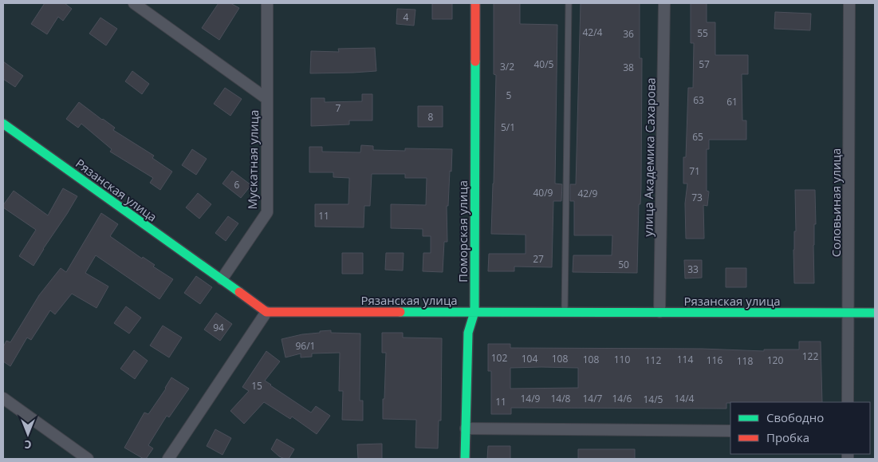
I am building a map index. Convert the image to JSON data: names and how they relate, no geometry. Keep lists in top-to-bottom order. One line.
{"streets":{"street":["улица Академика Сахарова","Мускатная улица","Рязанская улица","Соловьиная улица","Поморская улица"]},"crossings":[["улица Академика Сахарова","Рязанская улица"],["Мускатная улица","Рязанская улица"],["Рязанская улица","Соловьиная улица"],["Рязанская улица","Поморская улица"]],"house_numbers":["4","42/4","55","36","40/5","57","3/2","38","5","63","61","7","8","5/1","65","71","6","40/9","42/9","73","11","27","50","33","94","96/1","122","102","104","108","108","110","114","112","116","120","118","15","14/9","14/8","14/7","14/6","14/4","14/5","11"],"legend":["Свободно","Пробка"],"north":"bottom"}
